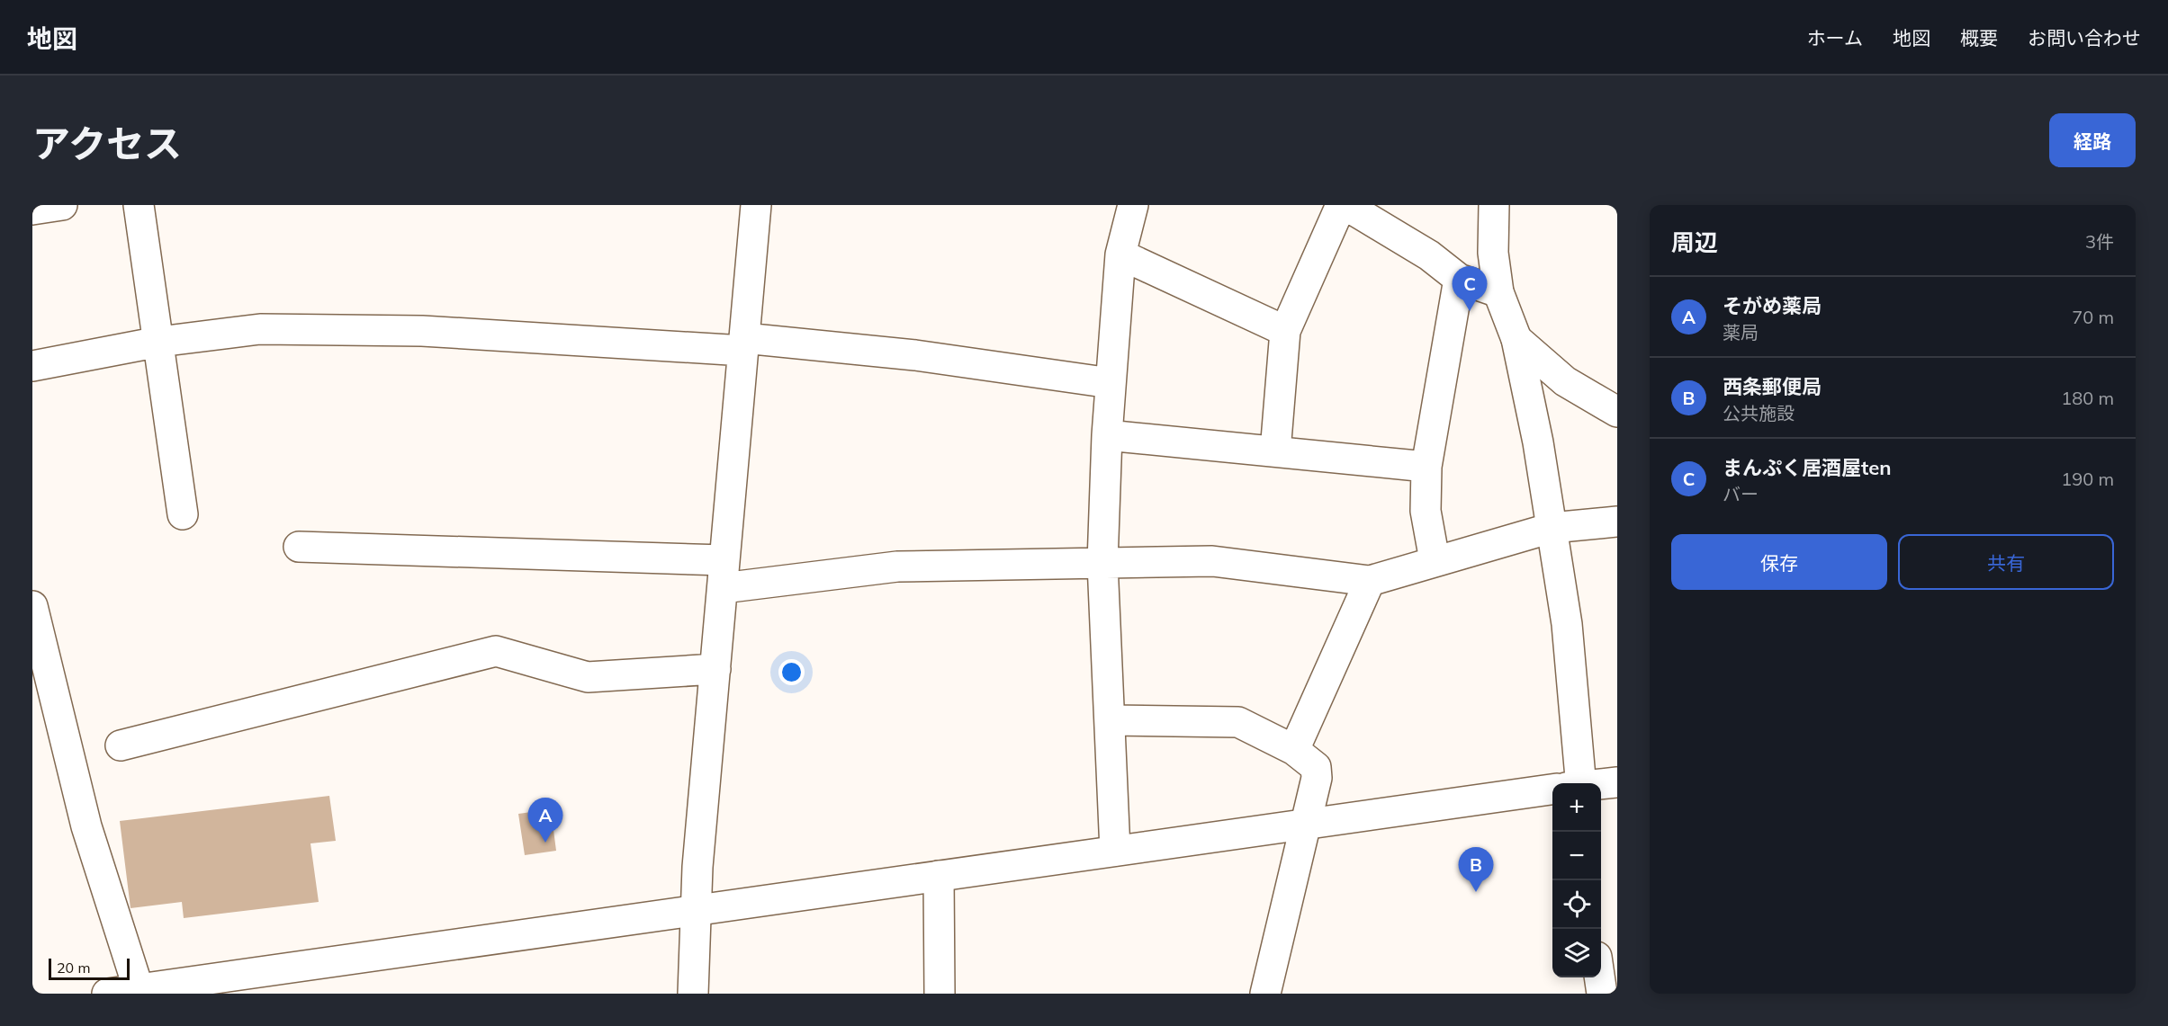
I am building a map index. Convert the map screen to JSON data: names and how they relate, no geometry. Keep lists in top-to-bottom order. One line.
{"scale_bar":"20 m","page":{"header":"地図","nav":["ホーム","地図","概要","お問い合わせ"],"title":"アクセス","buttons":["経路",["保存","共有"]],"heading":["周辺","3件"],"pins":["C","A","B"],"list":[{"mark":"A","name":"そがめ薬局","note":"薬局","value":"70 m"},{"mark":"B","name":"西条郵便局","note":"公共施設","value":"180 m"},{"mark":"C","name":"まんぷく居酒屋ten","note":"バー","value":"190 m"}],"map_buttons":["+","−"],"scale":"20 m"}}
